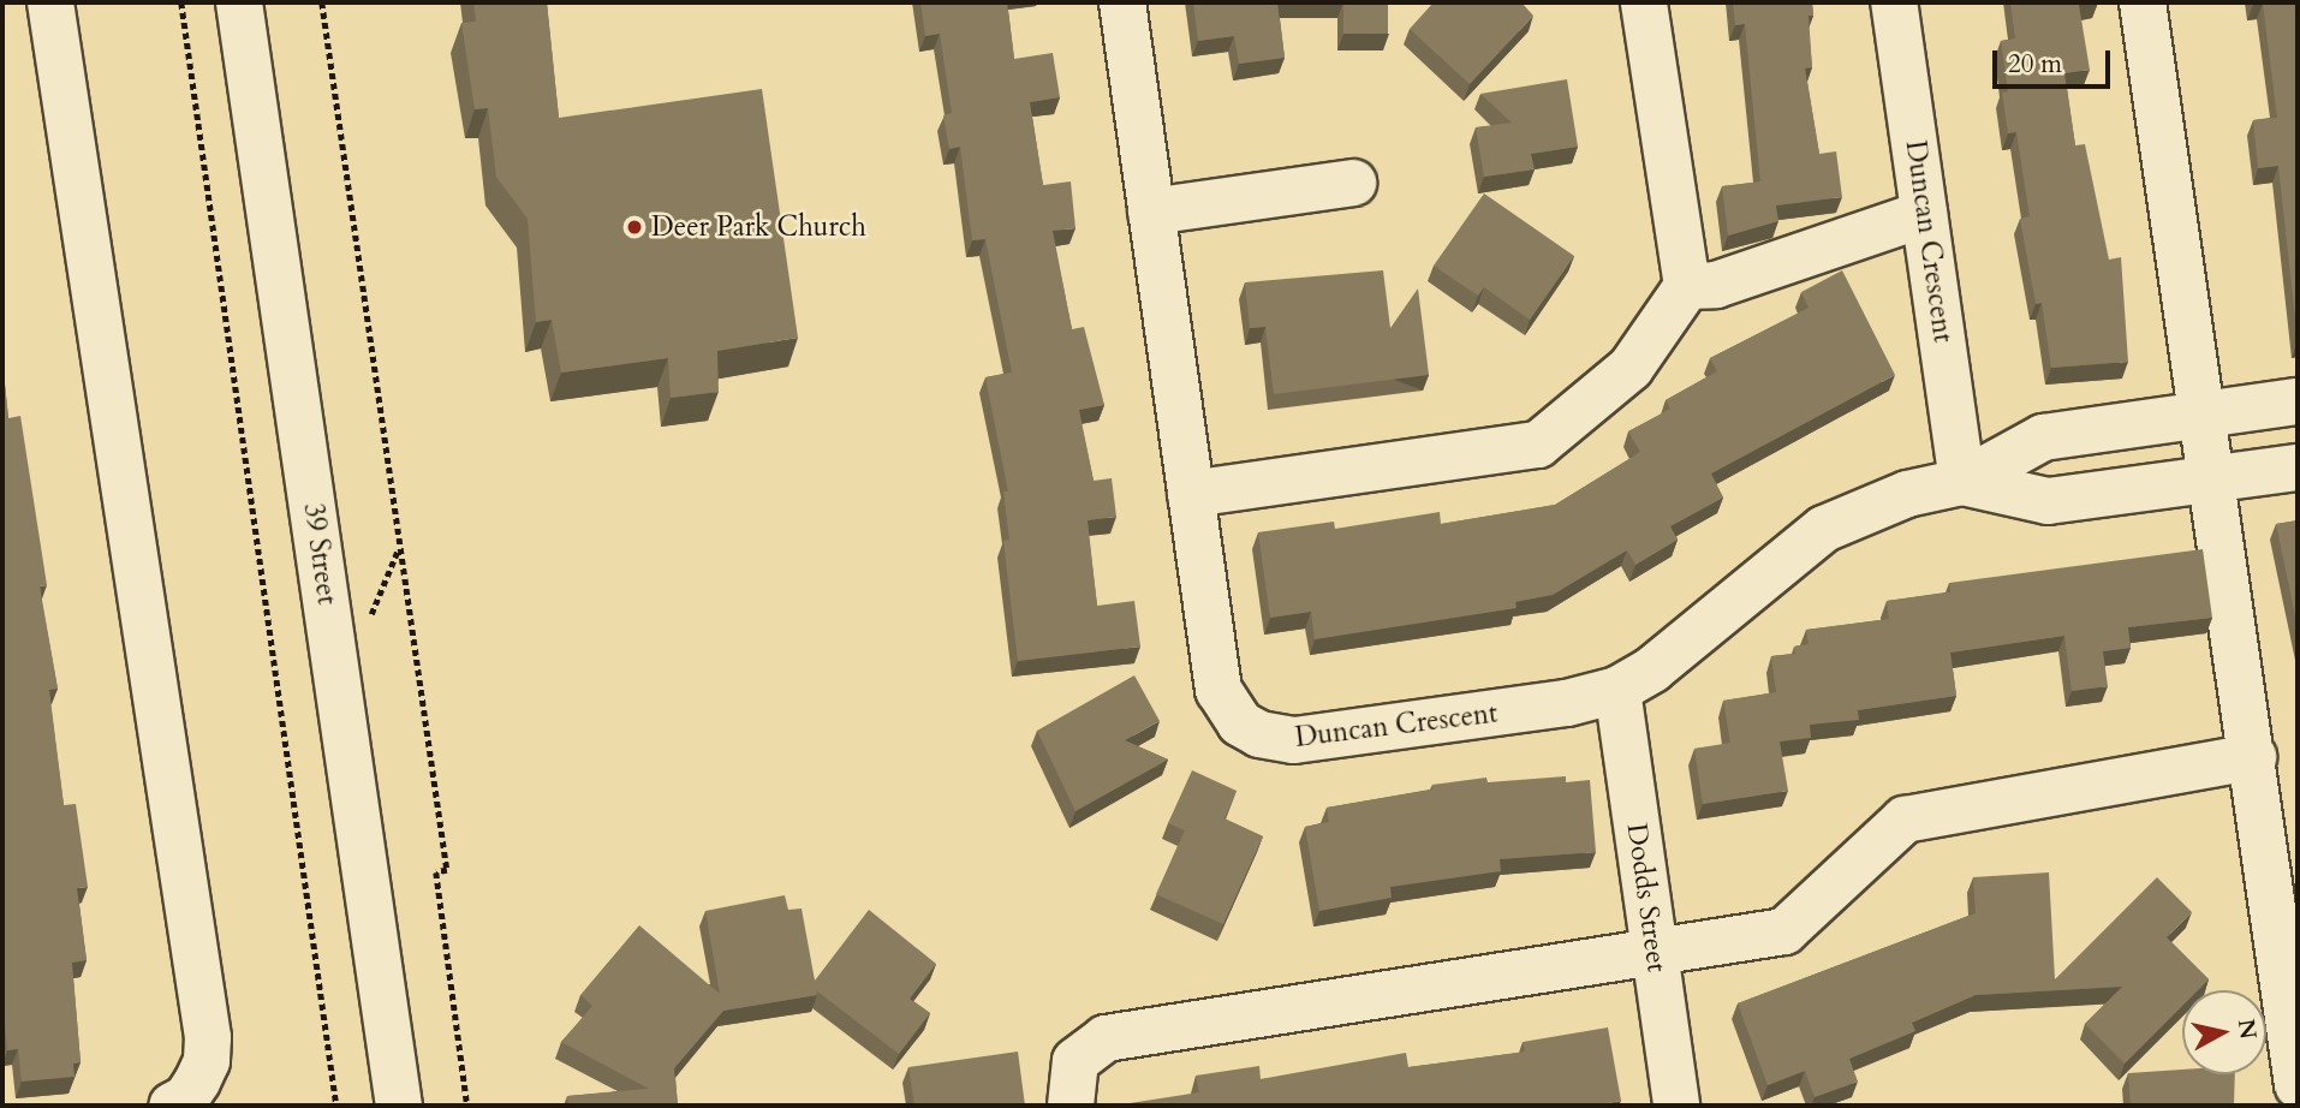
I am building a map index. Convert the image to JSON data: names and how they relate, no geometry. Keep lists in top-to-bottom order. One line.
{"streets":{"street":["Duncan Crescent","39 Street","Dodds Street"]},"crossings":[["Duncan Crescent","Dodds Street"]],"places":["Deer Park Church"],"scale_bar":"20 m","north":"right"}
